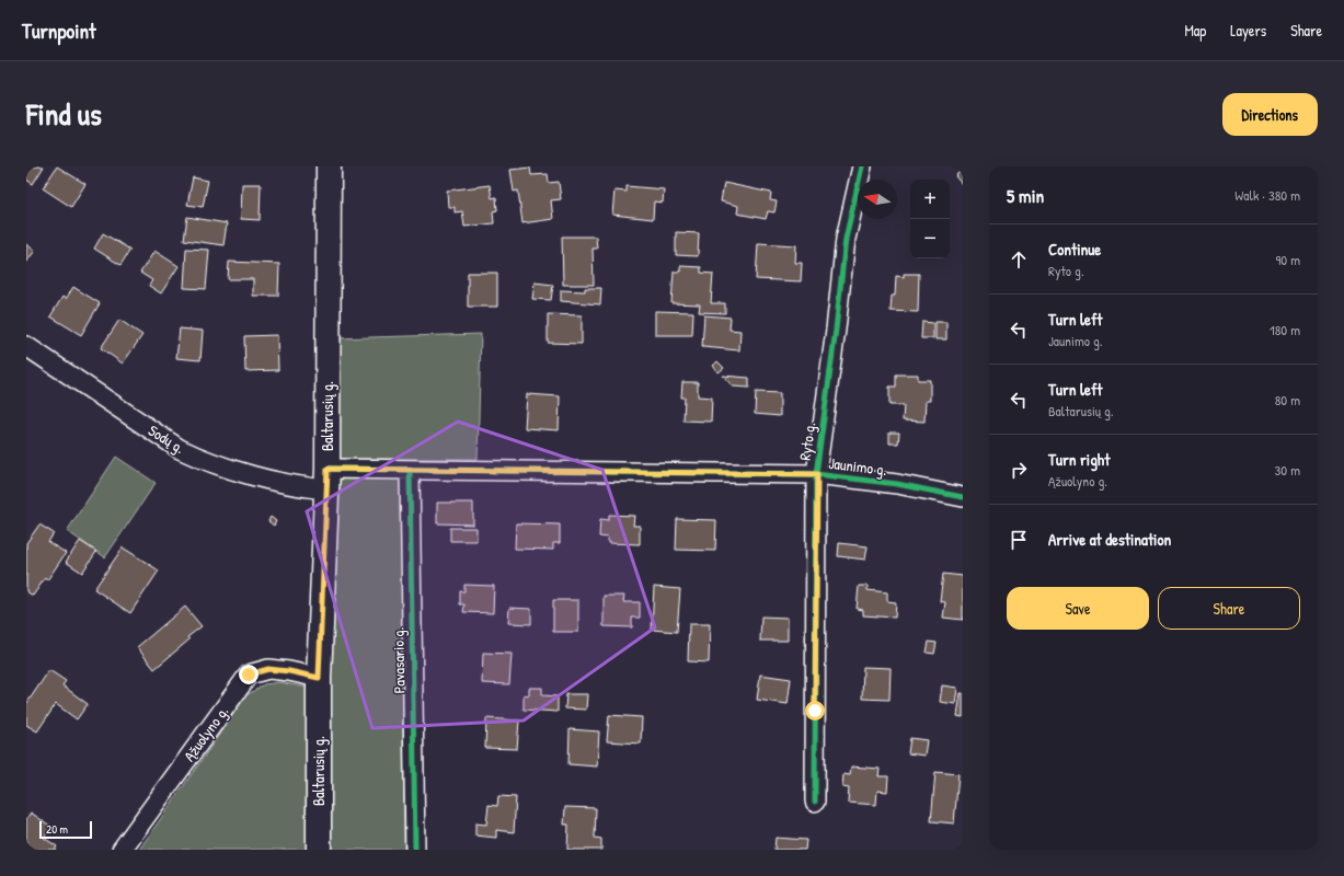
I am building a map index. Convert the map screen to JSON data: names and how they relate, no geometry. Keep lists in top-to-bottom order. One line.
{"streets":{"main road":["Baltarusių g."],"street":["Sodų g.","Ryto g.","Jaunimo g.","Pavasario g.","Ąžuolyno g."]},"crossings":[["Baltarusių g.","Sodų g."],["Baltarusių g.","Jaunimo g."],["Baltarusių g.","Ąžuolyno g."],["Sodų g.","Jaunimo g."],["Ryto g.","Jaunimo g."],["Jaunimo g.","Pavasario g."]],"scale_bar":"20 m","north":"left","page":{"header":"Turnpoint","nav":["Map","Layers","Share"],"title":"Find us","buttons":["Directions",["Save","Share"]],"heading":["5 min","Walk · 380 m"],"map_buttons":["+","−"],"list":[["Continue","Ryto g.","90 m"],["Turn left","Jaunimo g.","180 m"],["Turn left","Baltarusių g.","80 m"],["Turn right","Ąžuolyno g.","30 m"],"Arrive at destination"],"scale":"20 m"}}
